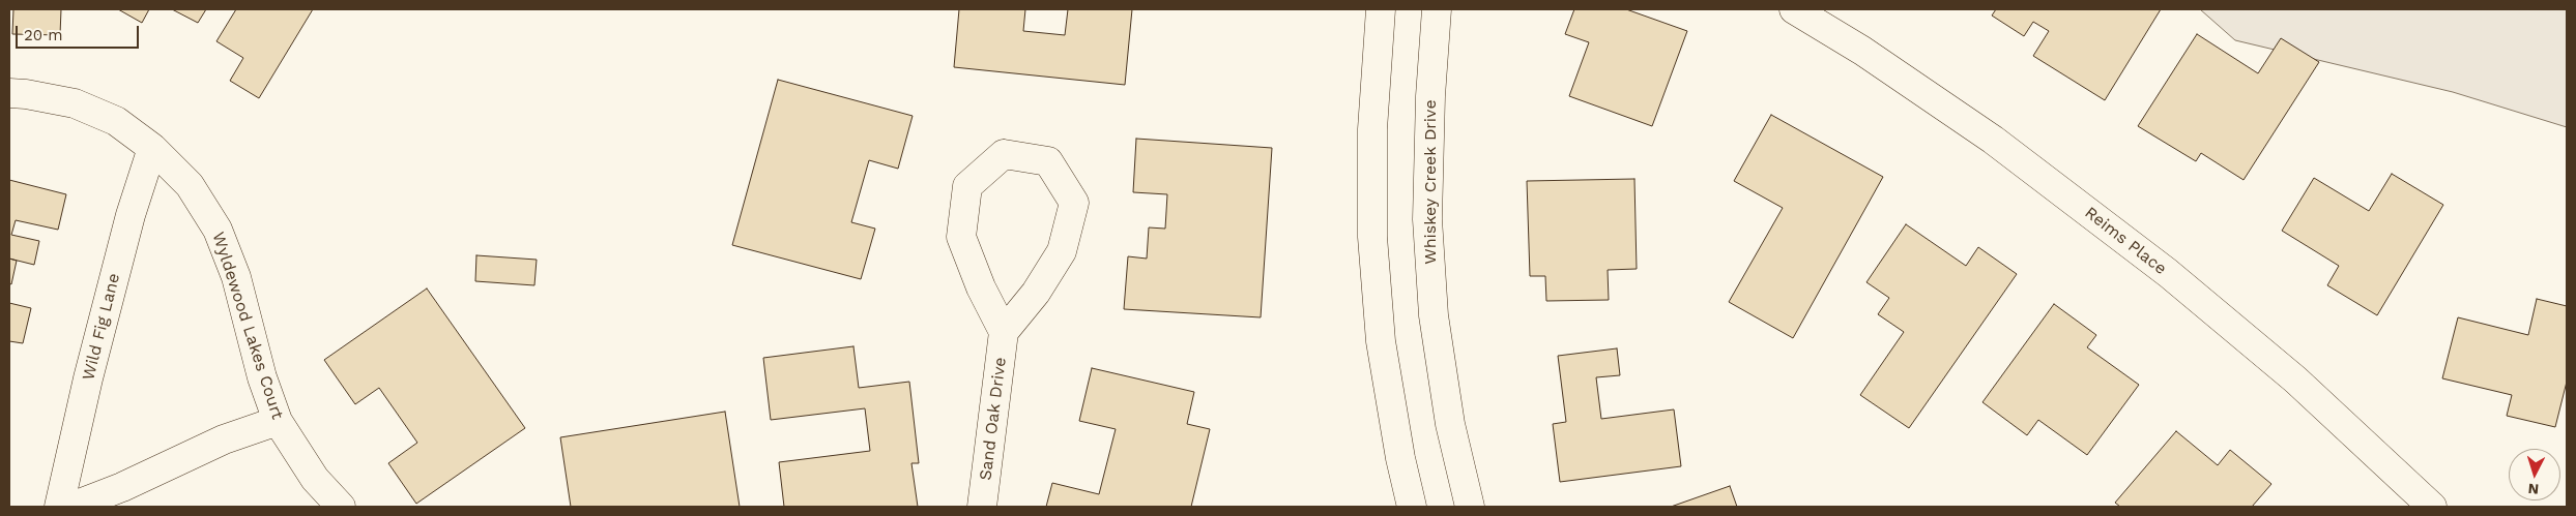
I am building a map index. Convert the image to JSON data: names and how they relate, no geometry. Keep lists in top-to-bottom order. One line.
{"streets":{"street":["Whiskey Creek Drive","Reims Place","Wyldewood Lakes Court","Wild Fig Lane","Sand Oak Drive"]},"crossings":[["Wyldewood Lakes Court","Wild Fig Lane"]],"scale_bar":"20 m","north":"bottom"}
